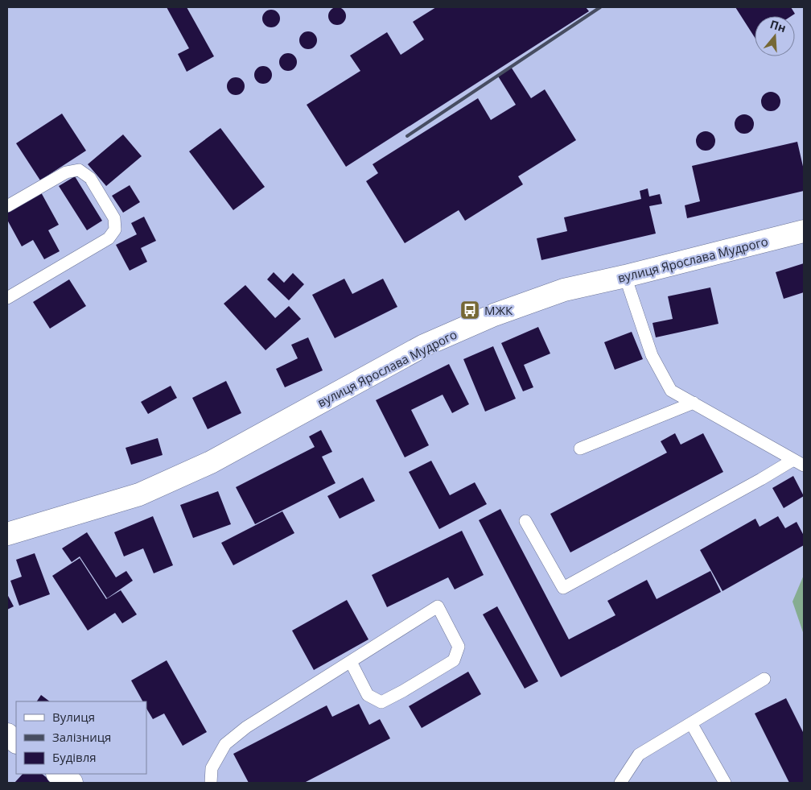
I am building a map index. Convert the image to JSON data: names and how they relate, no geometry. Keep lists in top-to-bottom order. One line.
{"streets":{"main road":["вулиця Ярослава Мудрого"]},"places":{"bus stop":["МЖК"]},"legend":["Вулиця","Залізниця","Будівля"],"north":"top"}
